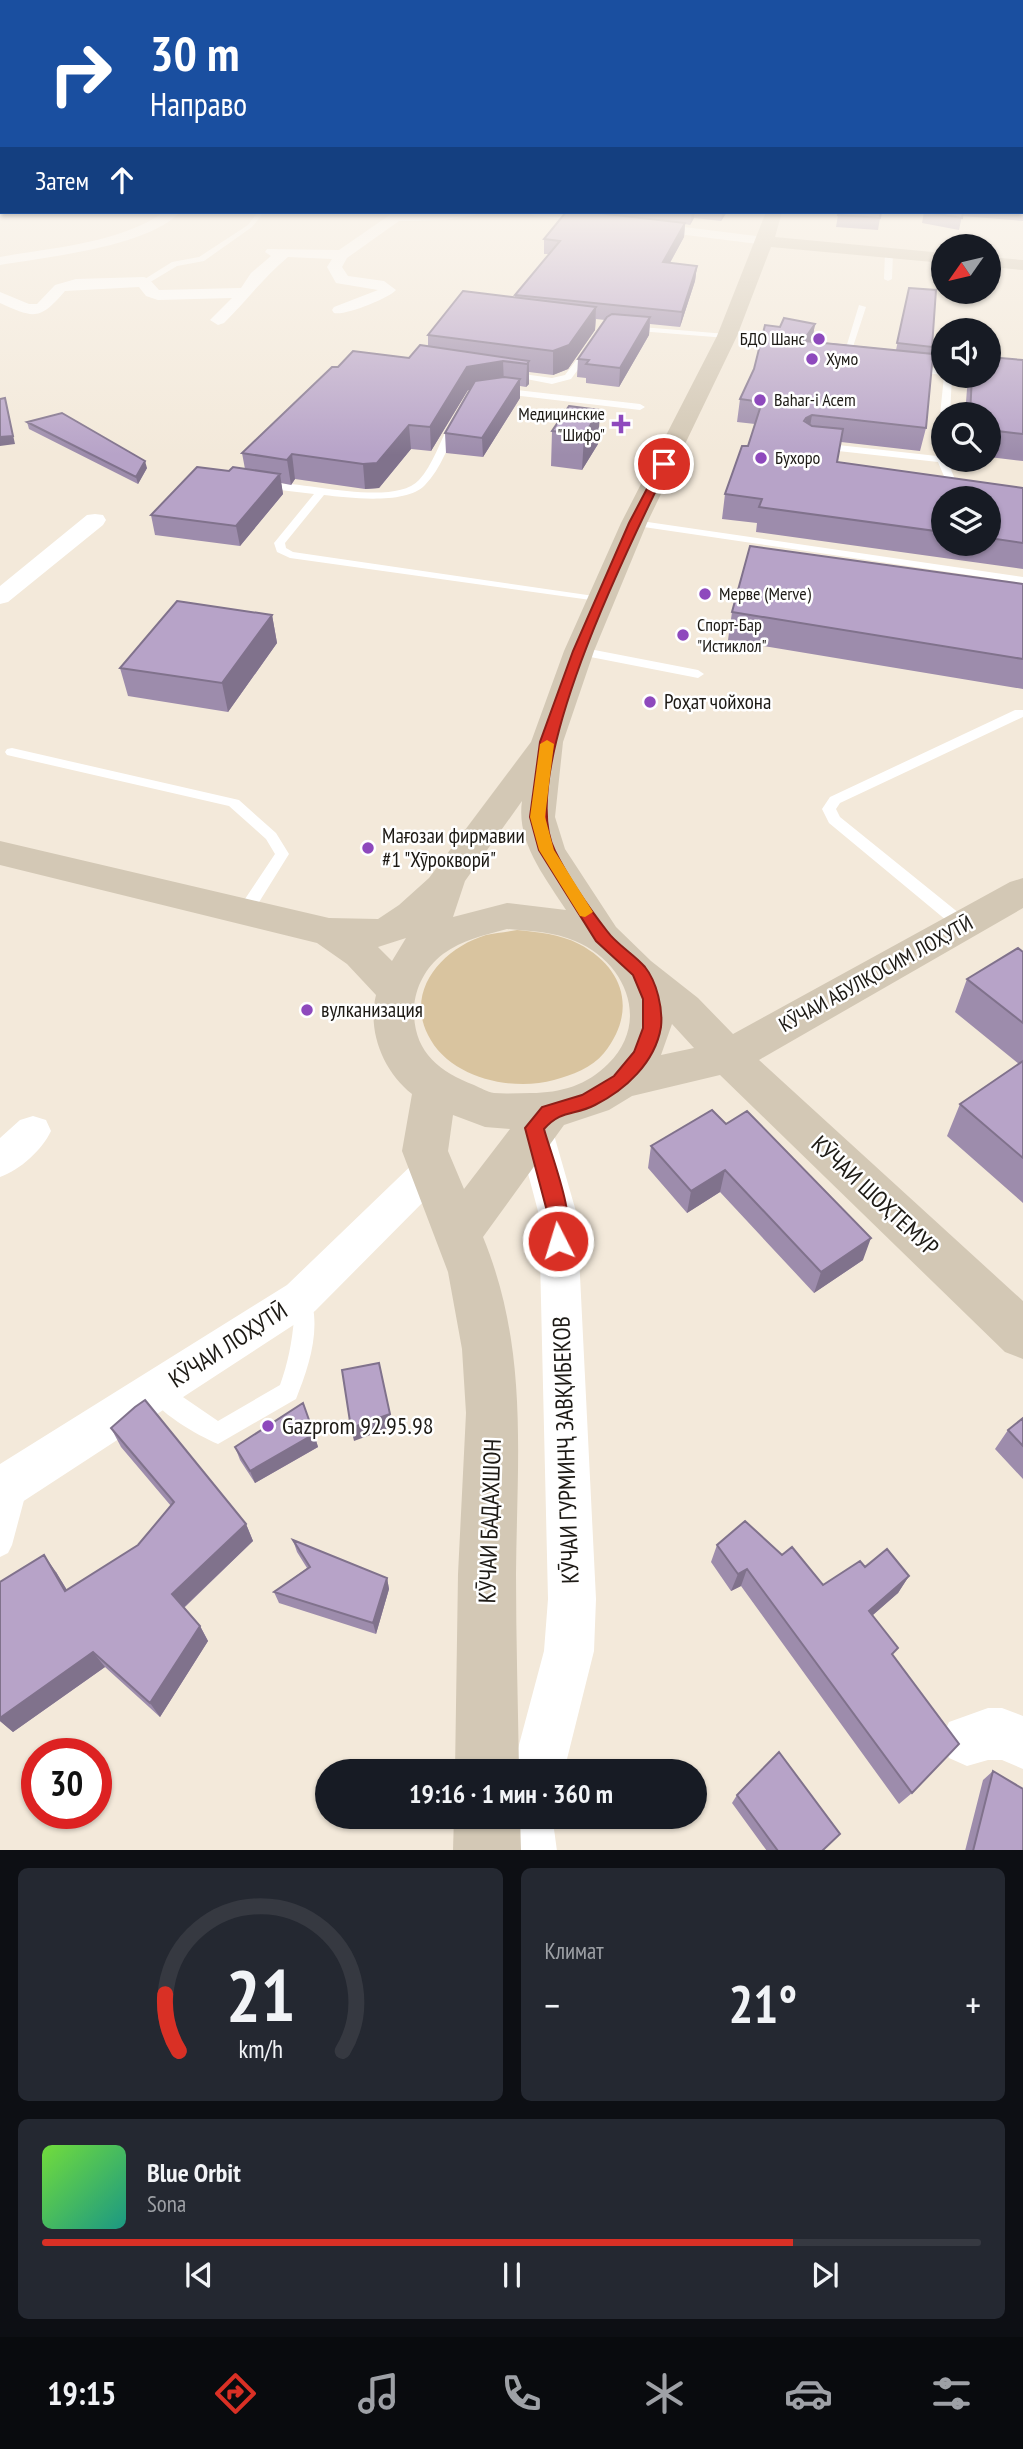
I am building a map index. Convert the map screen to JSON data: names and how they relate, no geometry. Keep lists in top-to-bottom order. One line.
{"streets":{"main road":["КӮЧАИ АБУЛҚОСИМ ЛОҲУТӢ","КӮЧАИ ШОҲТЕМУР","КӮЧАИ БАДАХШОН"],"street":["КӮЧАИ ЛОҲУТӢ","КӮЧАИ ГУРМИНҶ ЗАВҚИБЕКОВ"]},"crossings":[["КӮЧАИ АБУЛҚОСИМ ЛОҲУТӢ","КӮЧАИ ШОҲТЕМУР"],["КӮЧАИ АБУЛҚОСИМ ЛОҲУТӢ","КӮЧАИ ГУРМИНҶ ЗАВҚИБЕКОВ"],["КӮЧАИ АБУЛҚОСИМ ЛОҲУТӢ","КӮЧАИ БАДАХШОН"],["КӮЧАИ ШОҲТЕМУР","КӮЧАИ ГУРМИНҶ ЗАВҚИБЕКОВ"],["КӮЧАИ ШОҲТЕМУР","КӮЧАИ БАДАХШОН"],["КӮЧАИ ЛОҲУТӢ","КӮЧАИ БАДАХШОН"],["КӮЧАИ ГУРМИНҶ ЗАВҚИБЕКОВ","КӮЧАИ БАДАХШОН"]],"places":{"other":["БДО Шанс","Хумо","Bahar-i Acem","Бухоро","Мерве (Merve)","Спорт-Бар \"Истиклол\"","Роҳат чойхона","Мағозаи фирмавии #1 \"Хӯрокворӣ\"","вулканизация","Gazprom 92.95.98"],"health":["Медицинские \"Шифо\""]},"north":"bottom left","page":{"turn":["30 m","Направо"],"then":"Затем","limit":"30","trip":"19:16 · 1 мин · 360 m","tile":"Климат","heat":["−","21°","+"],"song":["Blue Orbit","Sona"],"tabs":"19:15","gauge":["21","km/h"]}}
